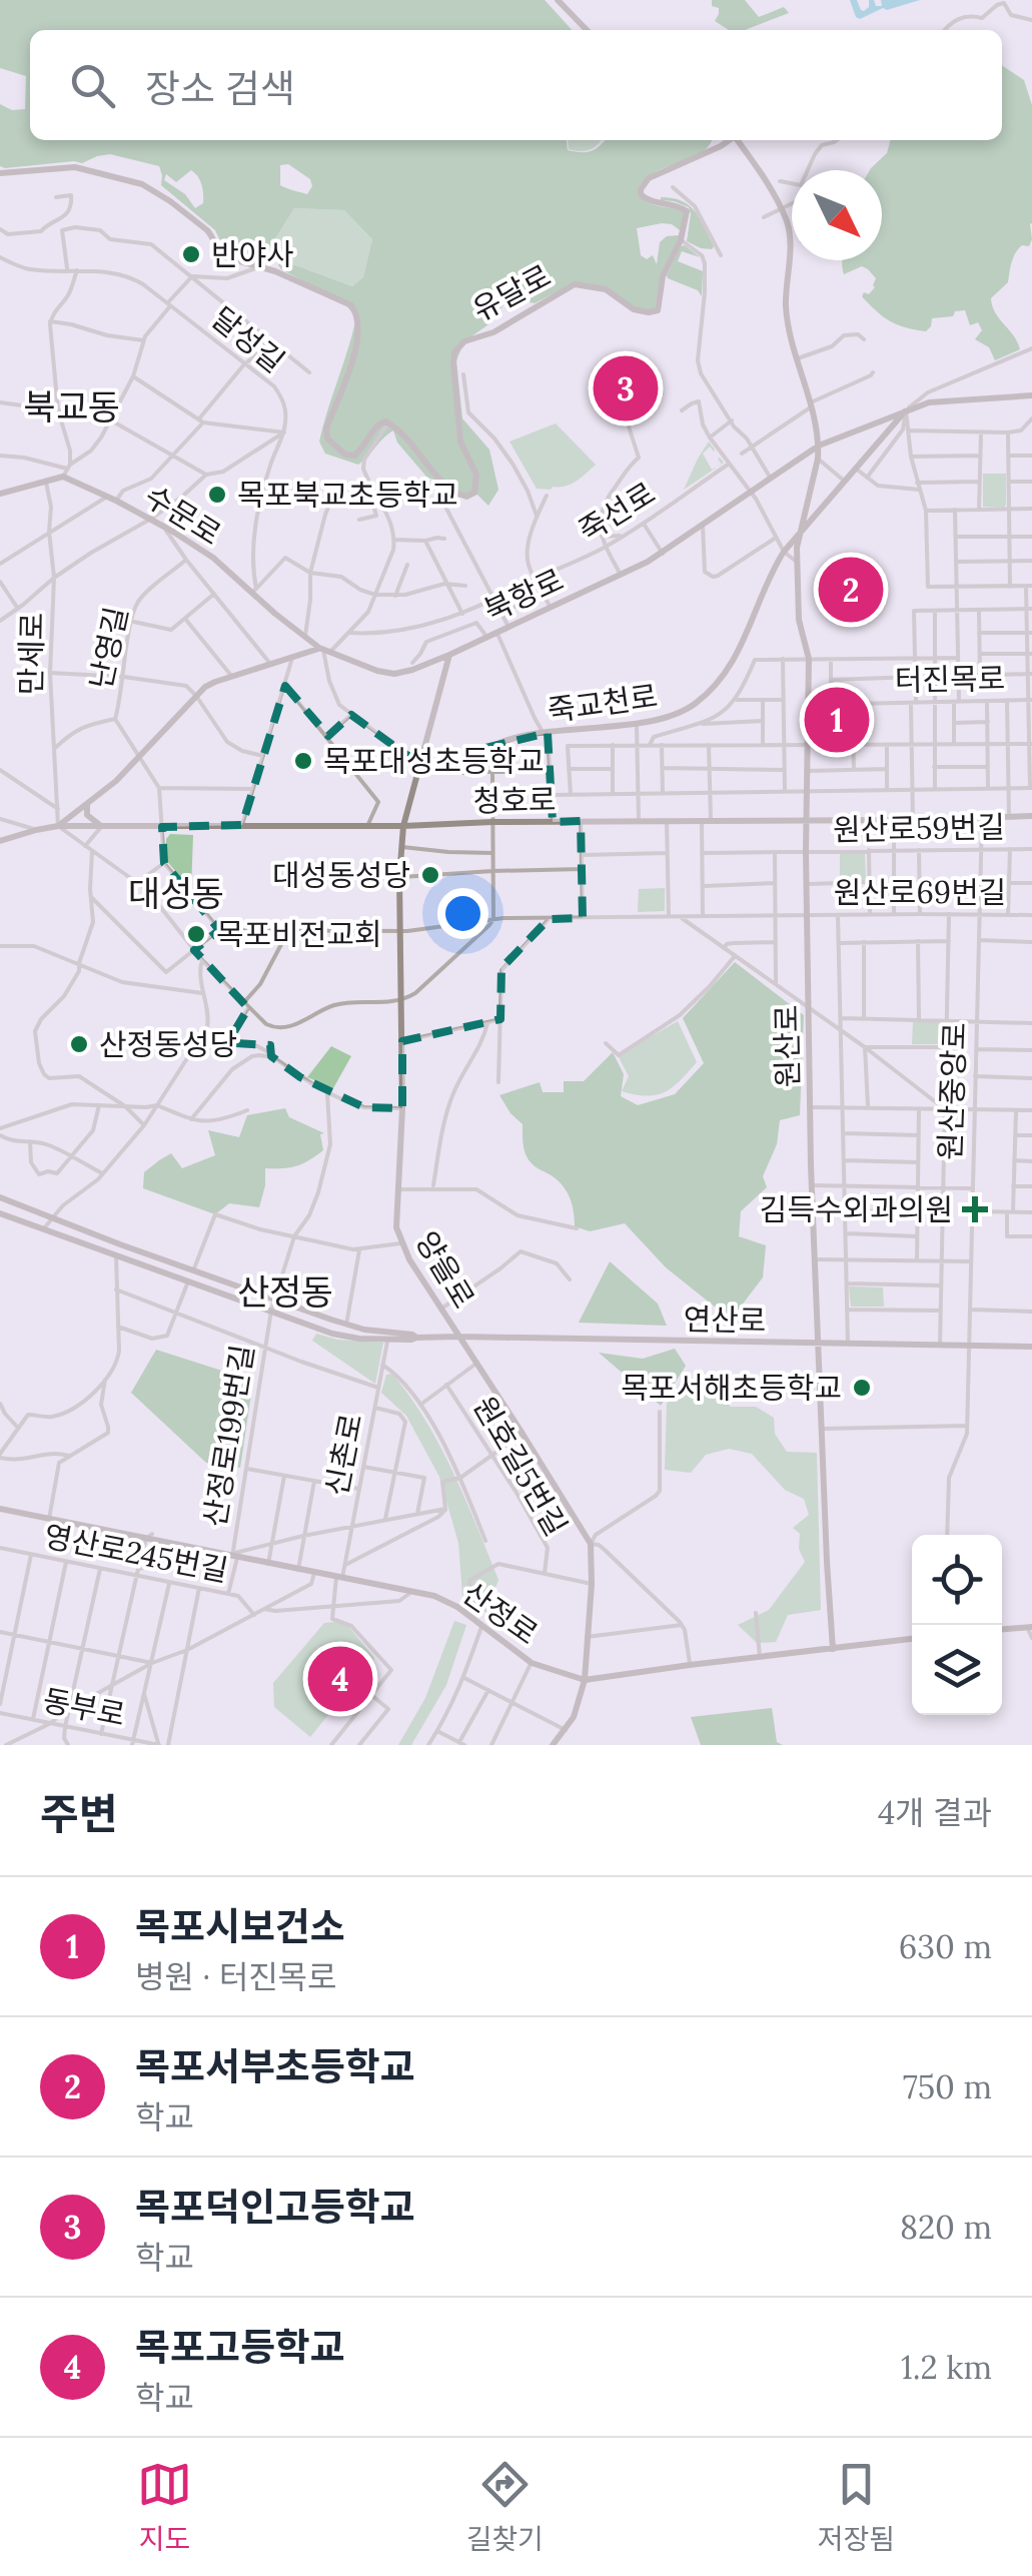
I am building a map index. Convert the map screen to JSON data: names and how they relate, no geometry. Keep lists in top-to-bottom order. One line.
{"streets":{"street":["유달로","달성길","죽선로","수문로","북항로","난영길","만세로","터진목로","죽교천로","청호로","원산로59번길","원산로69번길","원산로","원산중앙로","양을로","연산로","산정로199번길","신촌로","원호길5번길","영산로245번길","산정로","동부로"]},"crossings":[["수문로","북항로"],["북항로","죽교천로"],["북항로","원산로"],["북항로","양을로"],["만세로","청호로"],["터진목로","원산로"],["죽교천로","원산로"],["청호로","원산로"],["청호로","원산중앙로"],["청호로","양을로"],["원산로59번길","원산로"],["원산로59번길","원산중앙로"],["원산로69번길","원산로"],["원산로69번길","원산중앙로"],["원산로69번길","양을로"],["원산로","연산로"],["원산로","산정로"],["원산중앙로","연산로"],["양을로","연산로"],["연산로","산정로199번길"],["연산로","신촌로"],["산정로199번길","영산로245번길"],["산정로199번길","산정로"],["신촌로","산정로"]],"districts":["북교동","대성동","산정동"],"places":{"other":["반야사","목포북교초등학교","목포대성초등학교","대성동성당","목포비전교회","산정동성당","목포서해초등학교"],"health":["김득수외과의원"]},"north":"bottom right","page":{"search":"장소 검색","pins":["3","2","1","4"],"heading":["주변","4개 결과"],"list":[{"mark":"1","name":"목포시보건소","note":"병원 · 터진목로","value":"630 m"},{"mark":"2","name":"목포서부초등학교","note":"학교","value":"750 m"},{"mark":"3","name":"목포덕인고등학교","note":"학교","value":"820 m"},{"mark":"4","name":"목포고등학교","note":"학교","value":"1.2 km"}],"nav":["지도","길찾기","저장됨"]}}
